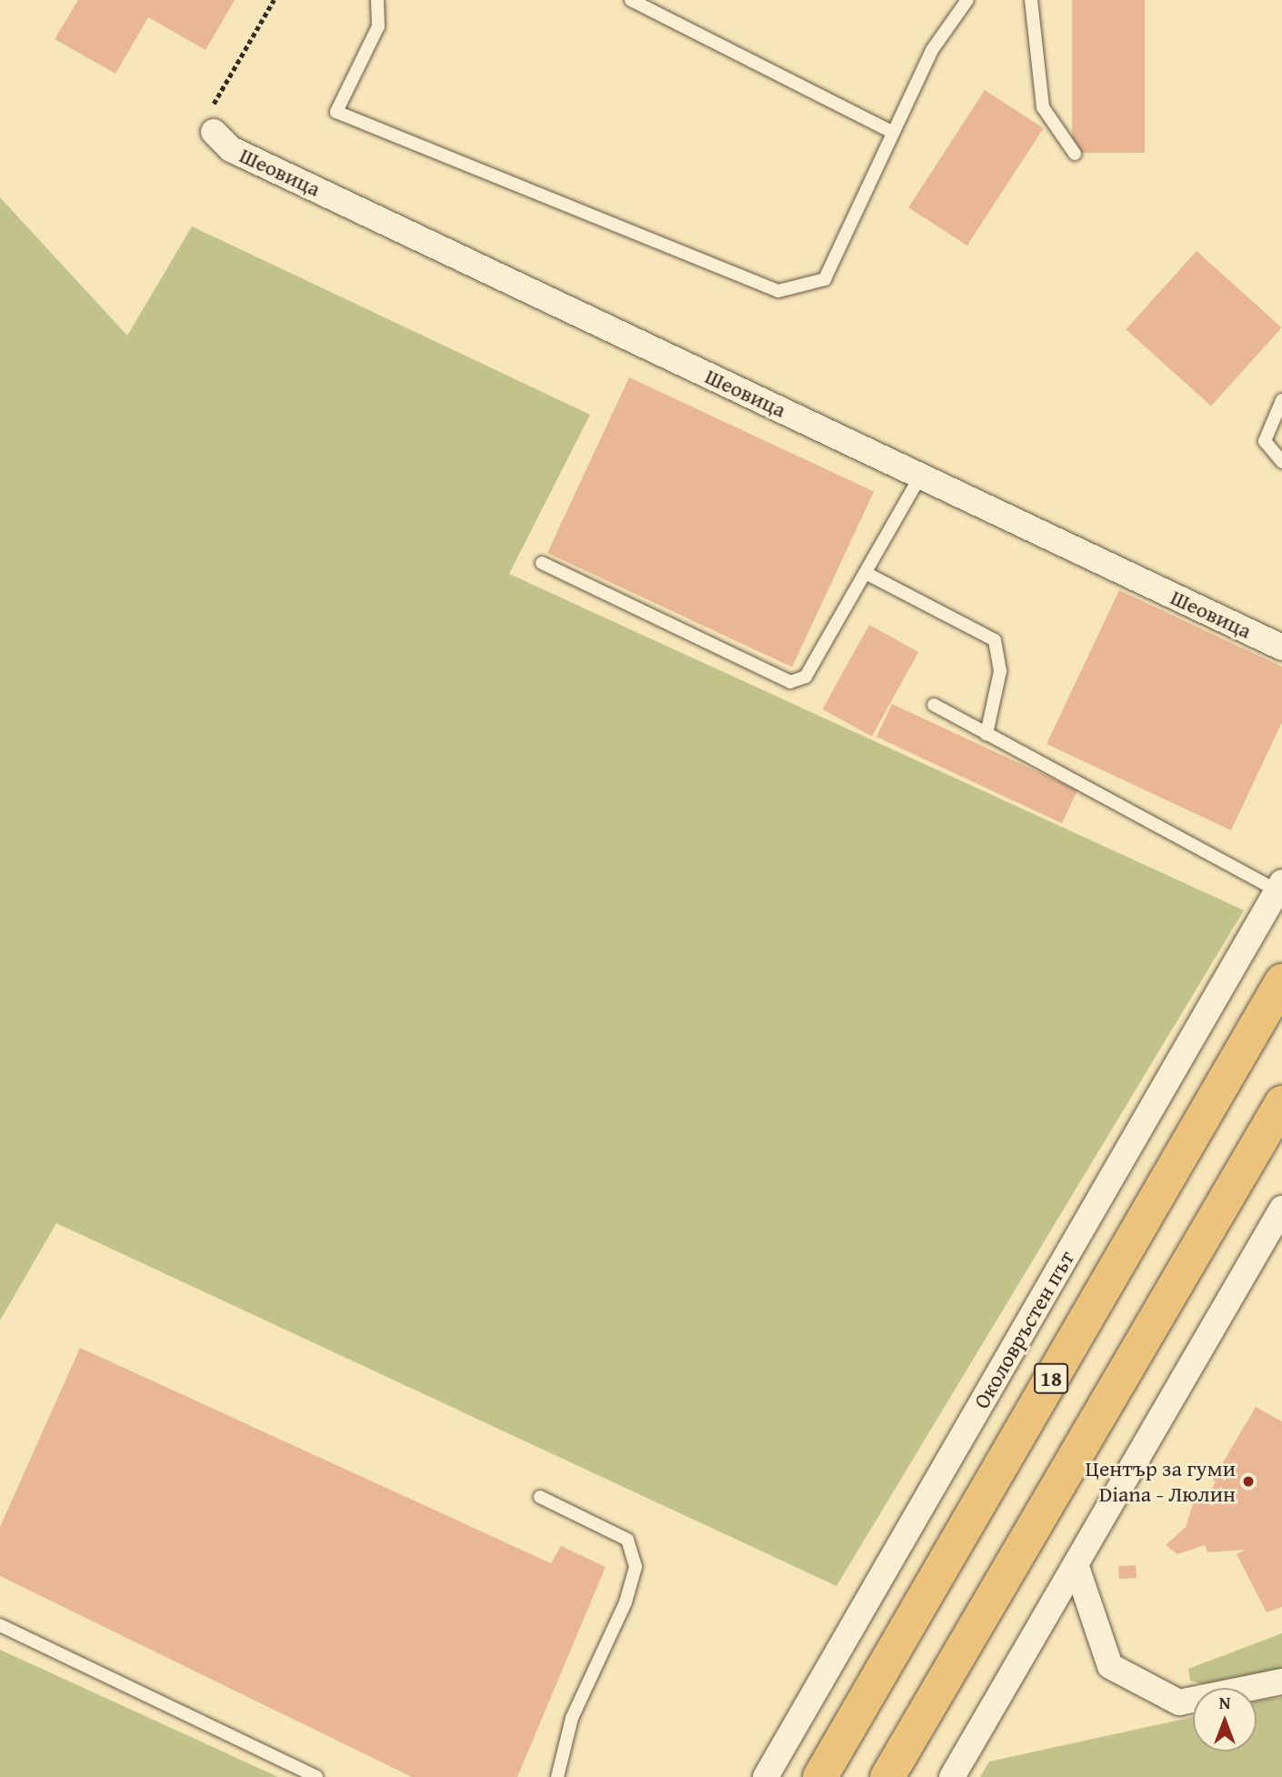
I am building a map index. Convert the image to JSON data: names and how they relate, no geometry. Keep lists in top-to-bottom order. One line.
{"streets":{"highway":["18"],"street":["Шеовица","Околовръстен път"]},"places":["Център за гуми Diana - Люлин"],"north":"top"}
